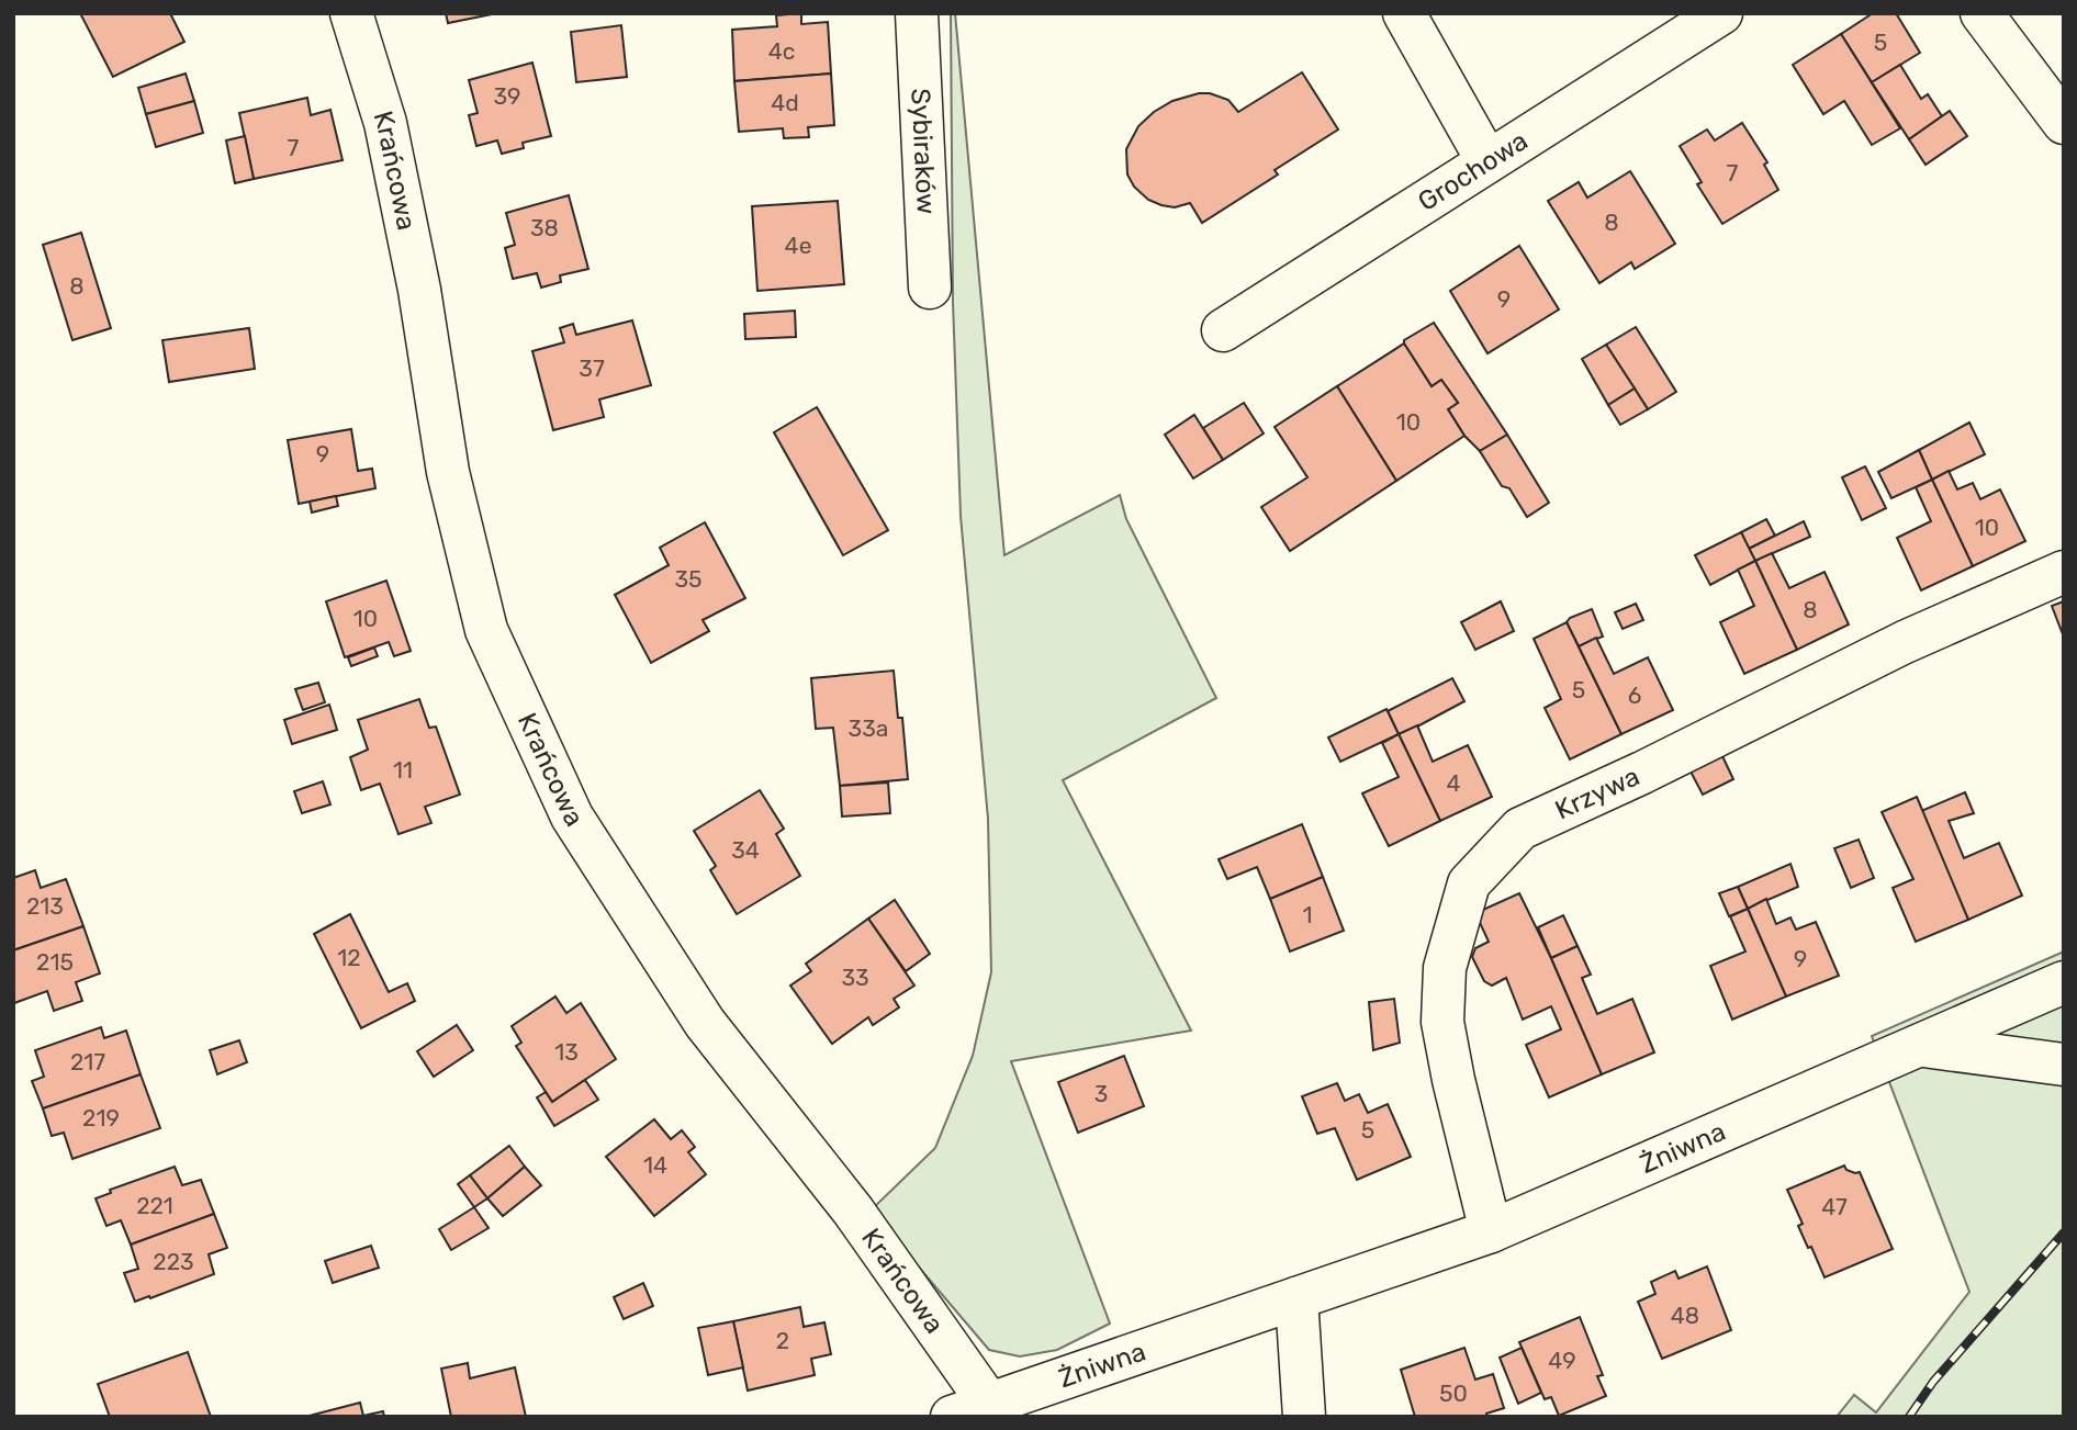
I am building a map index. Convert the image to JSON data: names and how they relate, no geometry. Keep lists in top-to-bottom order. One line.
{"streets":{"street":["Sybiraków","Krańcowa","Grochowa","Krzywa","Żniwna"]},"crossings":[["Krańcowa","Żniwna"],["Krzywa","Żniwna"]],"house_numbers":["5","4c","39","4d","7","7","8","38","4e","8","9","37","10","9","10","35","8","10","5","6","33a","11","4","34","213","1","12","9","215","33","13","217","3","219","5","14","221","47","223","48","2","49","50"]}
